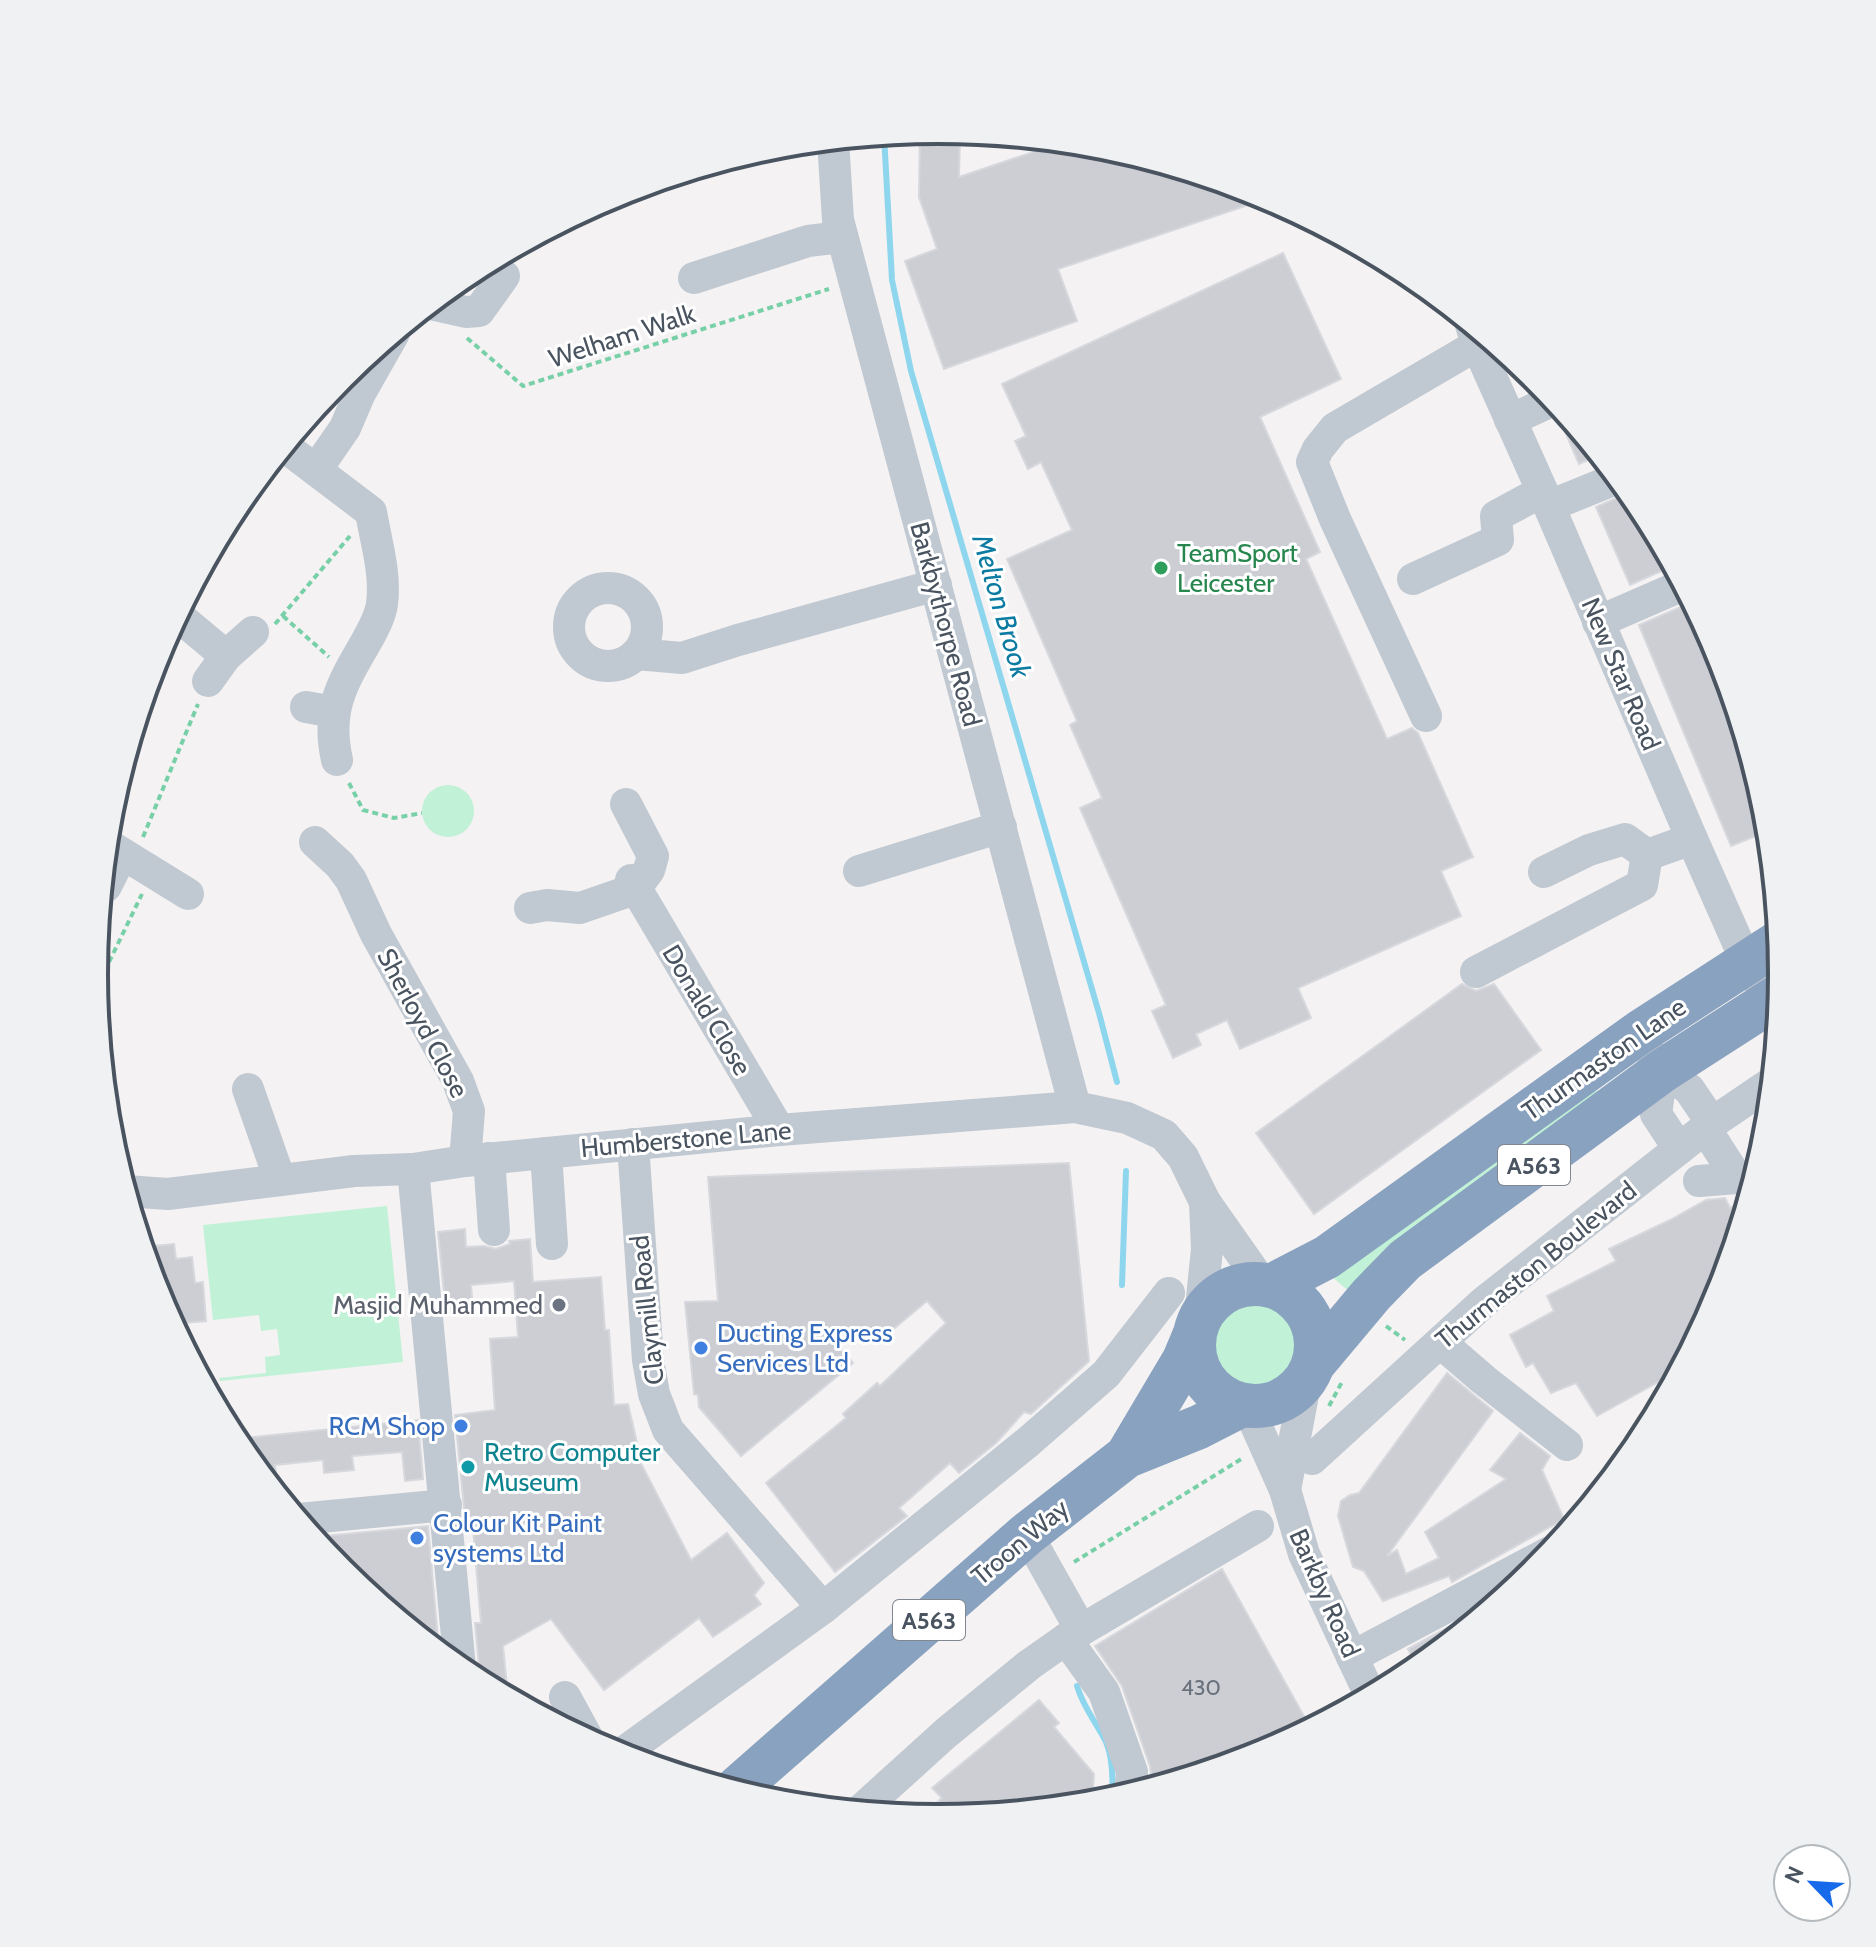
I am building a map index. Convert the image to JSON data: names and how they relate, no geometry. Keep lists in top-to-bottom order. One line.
{"streets":{"highway":["Thurmaston Lane","A563","Troon Way"],"street":["Barkbythorpe Road","New Star Road","Donald Close","Sherloyd Close","Humberstone Lane","Thurmaston Boulevard","Claymill Road","Barkby Road"],"path":["Welham Walk"]},"crossings":[["Welham Walk","Barkbythorpe Road"],["Barkbythorpe Road","Humberstone Lane"],["New Star Road","Thurmaston Lane"],["Donald Close","Humberstone Lane"],["Sherloyd Close","Humberstone Lane"],["Thurmaston Lane","Humberstone Lane"],["Thurmaston Lane","Troon Way"],["Thurmaston Lane","Barkby Road"],["Humberstone Lane","Claymill Road"],["Humberstone Lane","Troon Way"],["Humberstone Lane","Barkby Road"],["Troon Way","Barkby Road"]],"water":["Melton Brook"],"places":["TeamSport Leicester","Masjid Muhammed","Ducting Express Services Ltd","RCM Shop","Retro Computer Museum","Colour Kit Paint systems Ltd"],"house_numbers":["430"],"north":"top left"}
